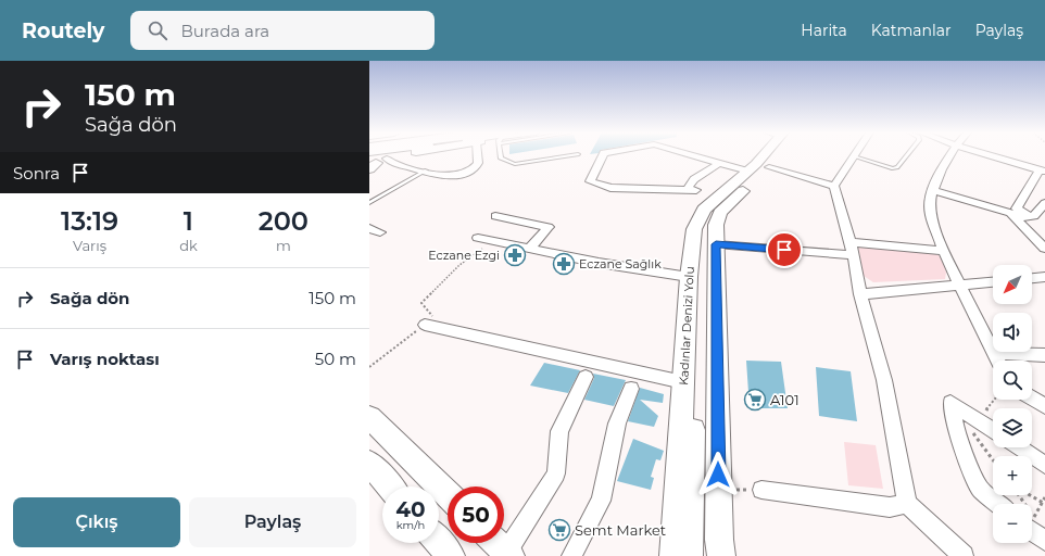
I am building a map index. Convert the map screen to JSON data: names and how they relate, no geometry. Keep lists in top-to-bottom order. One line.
{"streets":{"main road":["Kadınlar Denizi Yolu"]},"places":{"pharmacy":["Eczane Ezgi","Eczane Sağlık"],"supermarket":["A101","Semt Market"]},"north":"bottom left","page":{"header":"Routely","search":"Burada ara","nav":["Harita","Katmanlar","Paylaş"],"turn":["150 m","Sağa dön"],"then":"Sonra","eta":["13:19","Varış","1","dk","200","m"],"map_buttons":["+","−"],"list":[{"name":"Sağa dön","value":"150 m"},{"name":"Varış noktası","value":"50 m"}],"speed":"40 km/h","limit":"50","buttons":["Çıkış","Paylaş"]}}
